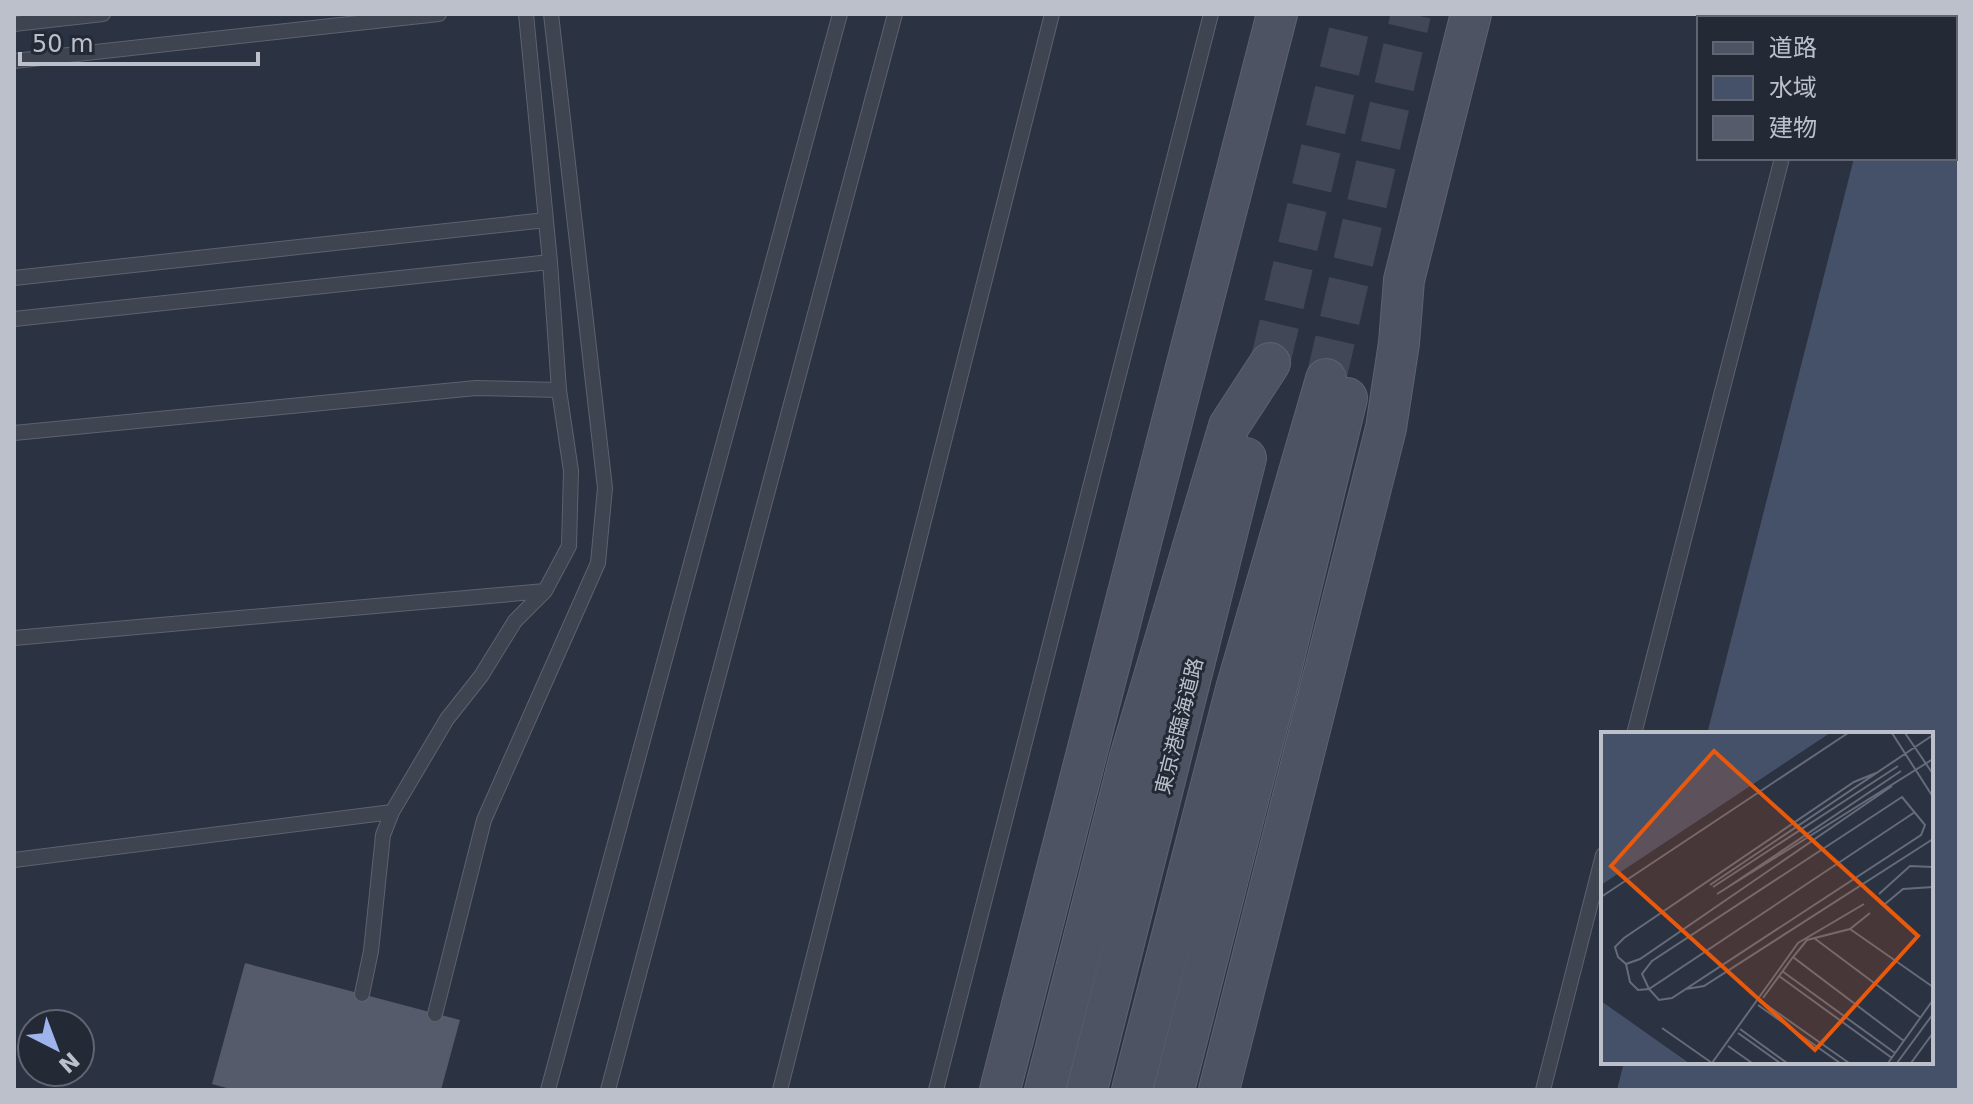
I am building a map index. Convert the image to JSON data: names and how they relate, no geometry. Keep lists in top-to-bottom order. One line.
{"streets":{"street":["東京港臨海道路"]},"legend":["道路","水域","建物"],"scale_bar":"50 m","north":"bottom right"}
